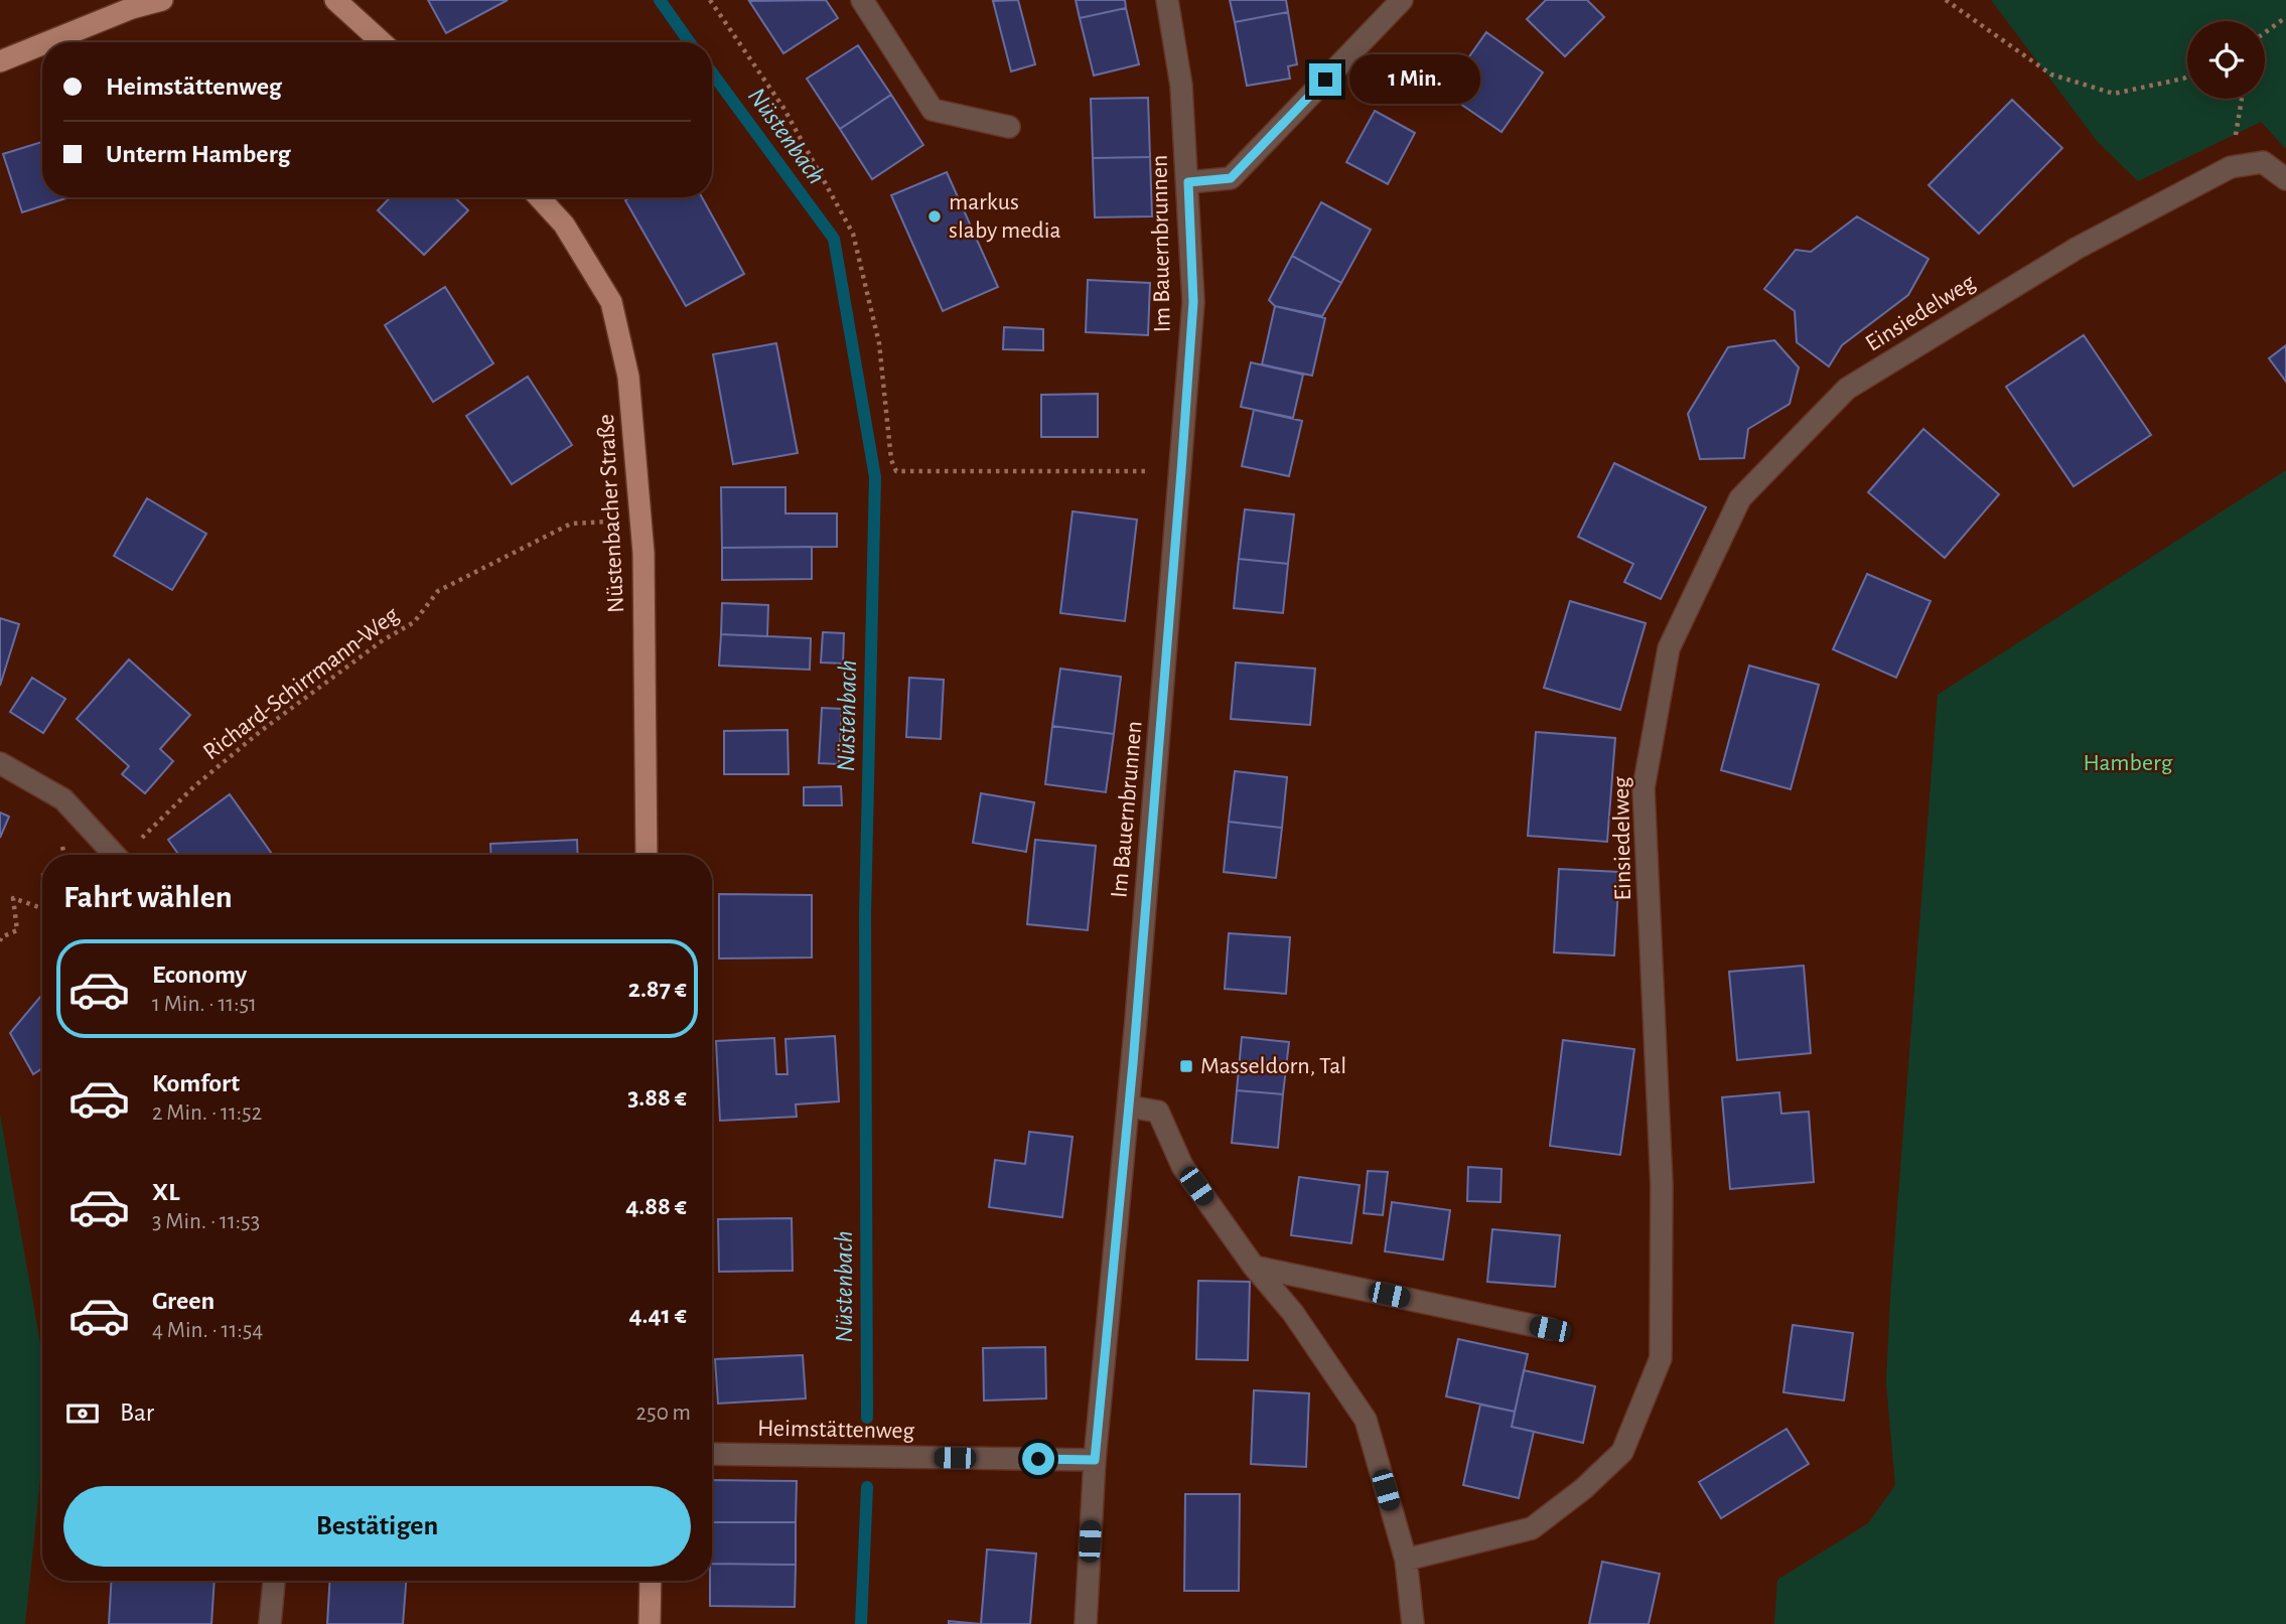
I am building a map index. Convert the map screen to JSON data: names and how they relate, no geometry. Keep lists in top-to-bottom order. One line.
{"streets":{"main road":["Nüstenbacher Straße"],"street":["Im Bauernbrunnen","Einsiedelweg","Heimstättenweg"],"path":["Richard-Schirrmann-Weg"]},"crossings":[["Im Bauernbrunnen","Heimstättenweg"]],"water":["Nüstenbach"],"parks":["Hamberg"],"places":{"other":["markus slaby media"],"transit":["Masseldorn, Tal"]},"page":{"banner":["Heimstättenweg","Unterm Hamberg"],"bubble":"1 Min.","heading":"Fahrt wählen","list":[{"name":"Economy","note":"1 Min. · 11:51","value":"2.87 €"},{"name":"Komfort","note":"2 Min. · 11:52","value":"3.88 €"},{"name":"XL","note":"3 Min. · 11:53","value":"4.88 €"},{"name":"Green","note":"4 Min. · 11:54","value":"4.41 €"}],"pay":["Bar","250 m"],"buttons":"Bestätigen"}}
